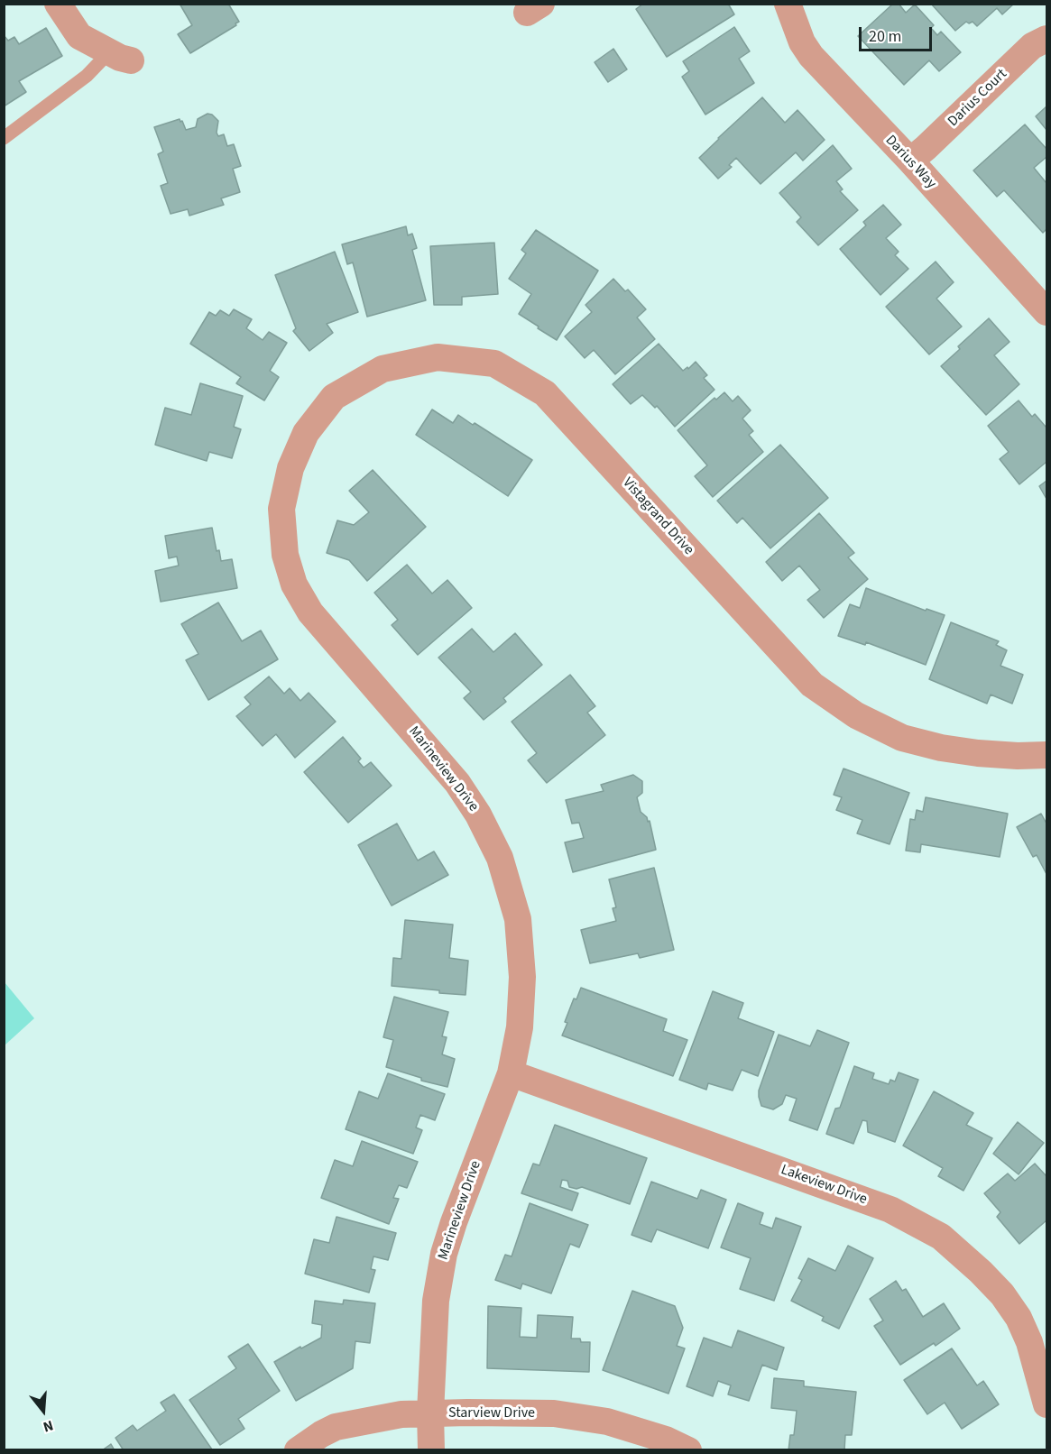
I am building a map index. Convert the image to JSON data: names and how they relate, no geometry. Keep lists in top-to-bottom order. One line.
{"streets":{"street":["Darius Court","Darius Way","Vistagrand Drive","Marineview Drive","Lakeview Drive","Starview Drive"]},"crossings":[["Darius Court","Darius Way"],["Vistagrand Drive","Marineview Drive"],["Marineview Drive","Lakeview Drive"],["Marineview Drive","Starview Drive"]],"scale_bar":"20 m","north":"bottom"}
